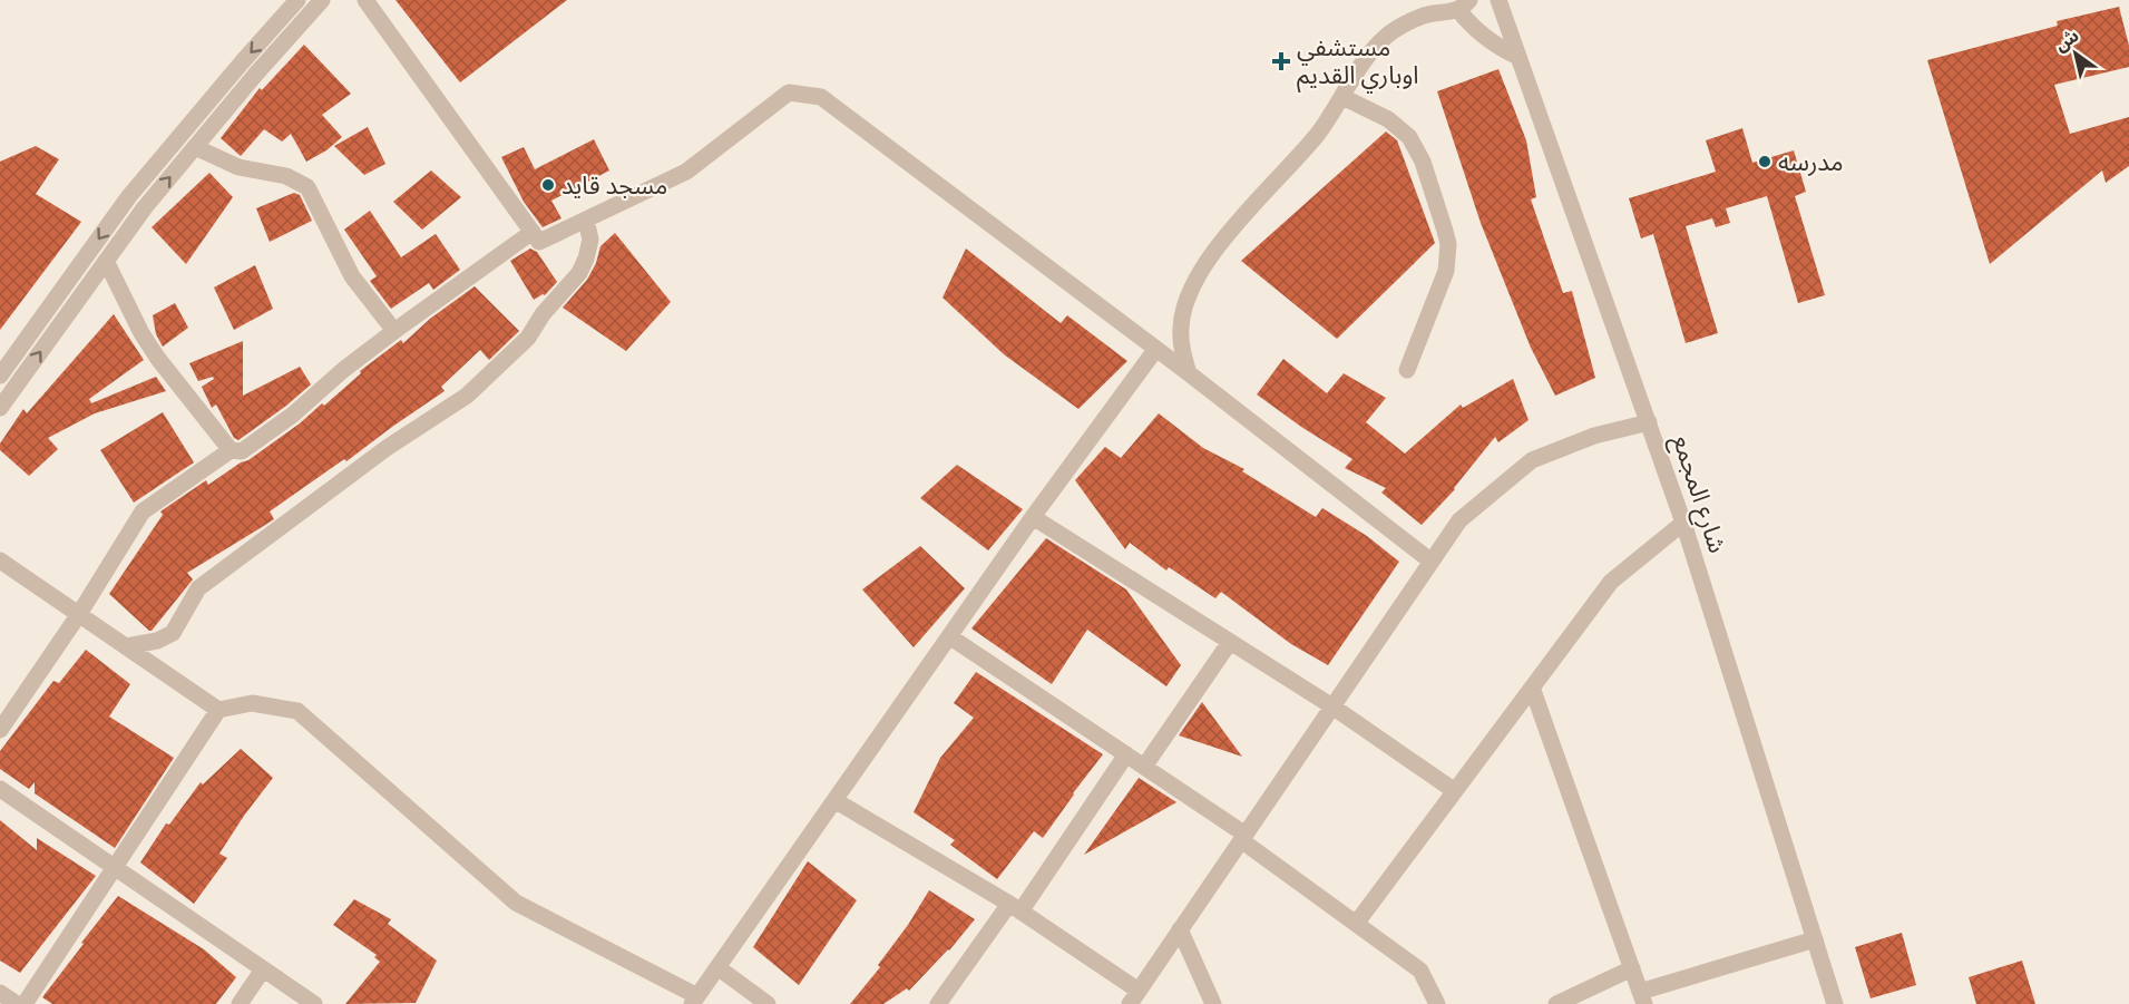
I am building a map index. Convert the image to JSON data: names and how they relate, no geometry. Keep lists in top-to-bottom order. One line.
{"streets":{"street":["شارع المجمع"]},"places":{"health":["مستشفي اوباري القديم"],"other":["مدرسه","مسجد قايد"]},"north":"top left"}
